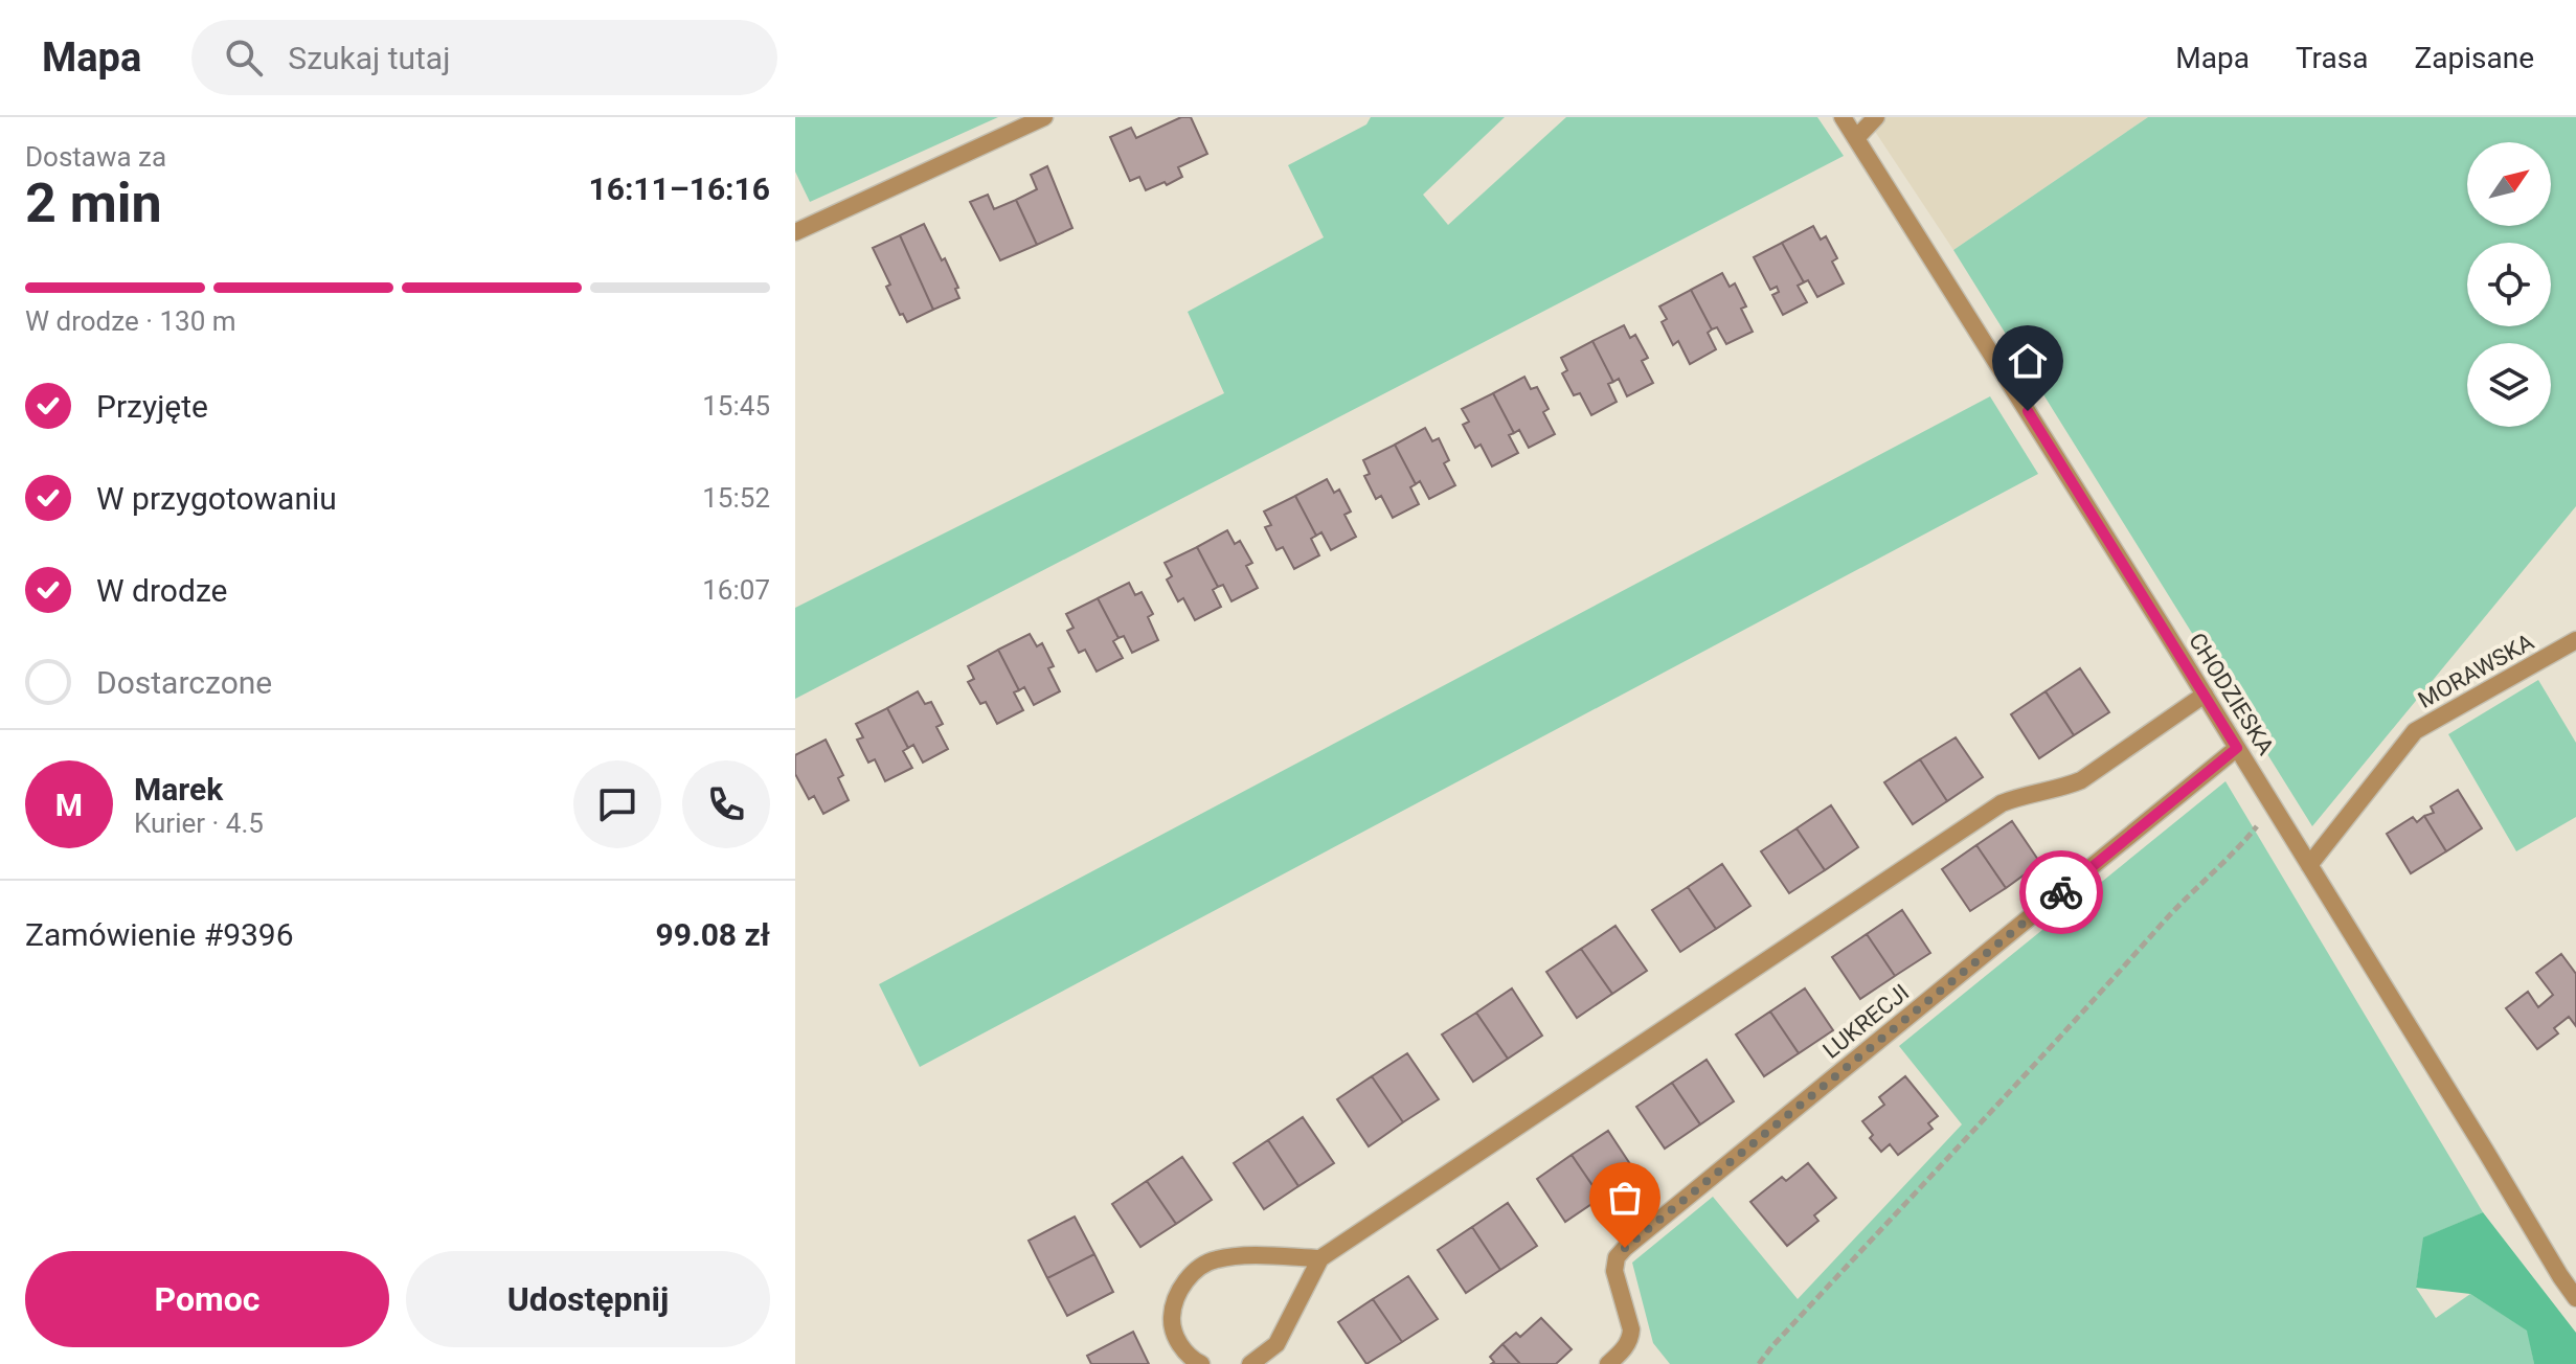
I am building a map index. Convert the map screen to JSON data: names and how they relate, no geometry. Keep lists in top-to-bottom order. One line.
{"streets":{"street":["MORAWSKA","CHODZIESKA","LUKRECJI"]},"crossings":[["MORAWSKA","CHODZIESKA"],["CHODZIESKA","LUKRECJI"]],"north":"top right","page":{"header":"Mapa","search":"Szukaj tutaj","nav":["Mapa","Trasa","Zapisane"],"heading":["2 min","Dostawa za","16:11–16:16"],"panel":["Marek","Kurier · 4.5","Zamówienie #9396","99.08 zł"],"bar":"W drodze · 130 m","list":[["Przyjęte","15:45"],["W przygotowaniu","15:52"],["W drodze","16:07"],"Dostarczone"],"round":"M","buttons":["Pomoc","Udostępnij"]}}
